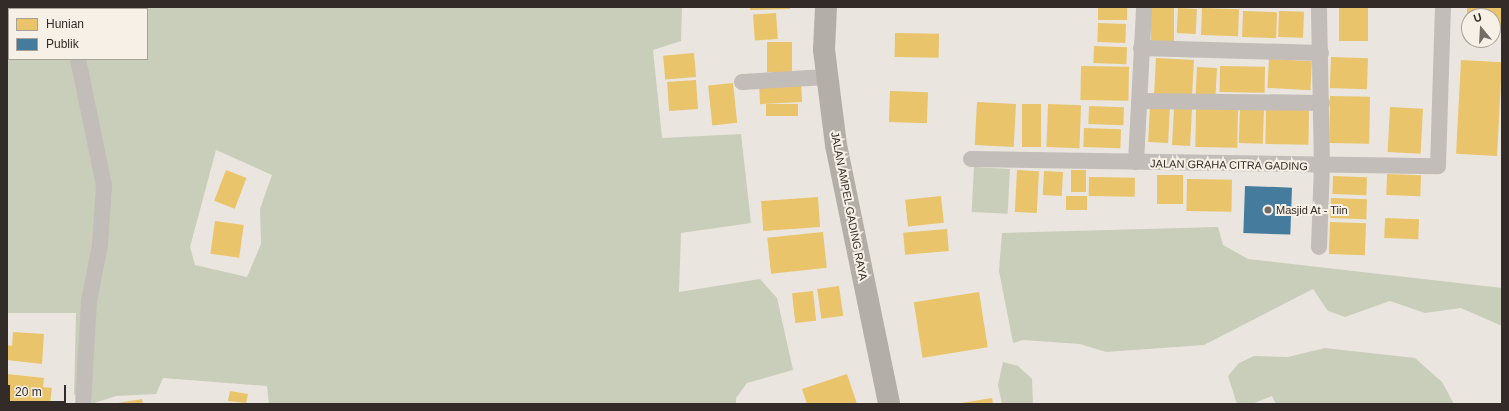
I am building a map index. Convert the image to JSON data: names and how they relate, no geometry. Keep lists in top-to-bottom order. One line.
{"streets":{"main road":["JALAN AMPEL GADING RAYA"],"street":["JALAN GRAHA CITRA GADING"]},"places":["Masjid At - Tiin"],"legend":["Hunian","Publik"],"scale_bar":"20 m","north":"top"}
